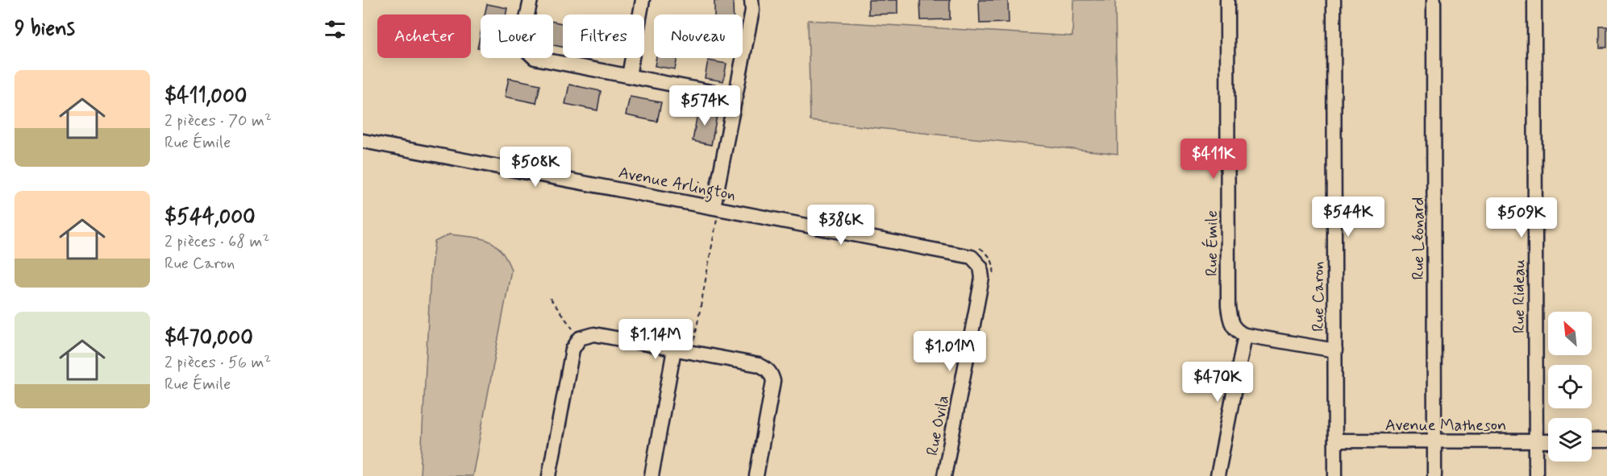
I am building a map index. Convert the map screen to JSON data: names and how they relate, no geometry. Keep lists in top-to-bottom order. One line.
{"streets":{"street":["Avenue Arlington","Rue Léonard","Rue Émile","Rue Caron","Rue Rideau","Avenue Matheson","Rue Ovila"]},"crossings":[["Avenue Arlington","Rue Ovila"],["Rue Léonard","Avenue Matheson"],["Rue Caron","Avenue Matheson"],["Rue Rideau","Avenue Matheson"]],"north":"top left","page":{"heading":"9 biens","chip":["Acheter","Louer","Filtres","Nouveau"],"list":[{"name":"$411,000","note":"2 pièces · 70 m² · Rue Émile"},{"name":"$544,000","note":"2 pièces · 68 m² · Rue Caron"},{"name":"$470,000","note":"2 pièces · 56 m² · Rue Émile"}],"price":["$574K","$411K","$508K","$544K","$509K","$386K","$1.14M","$1.01M","$470K"]}}
